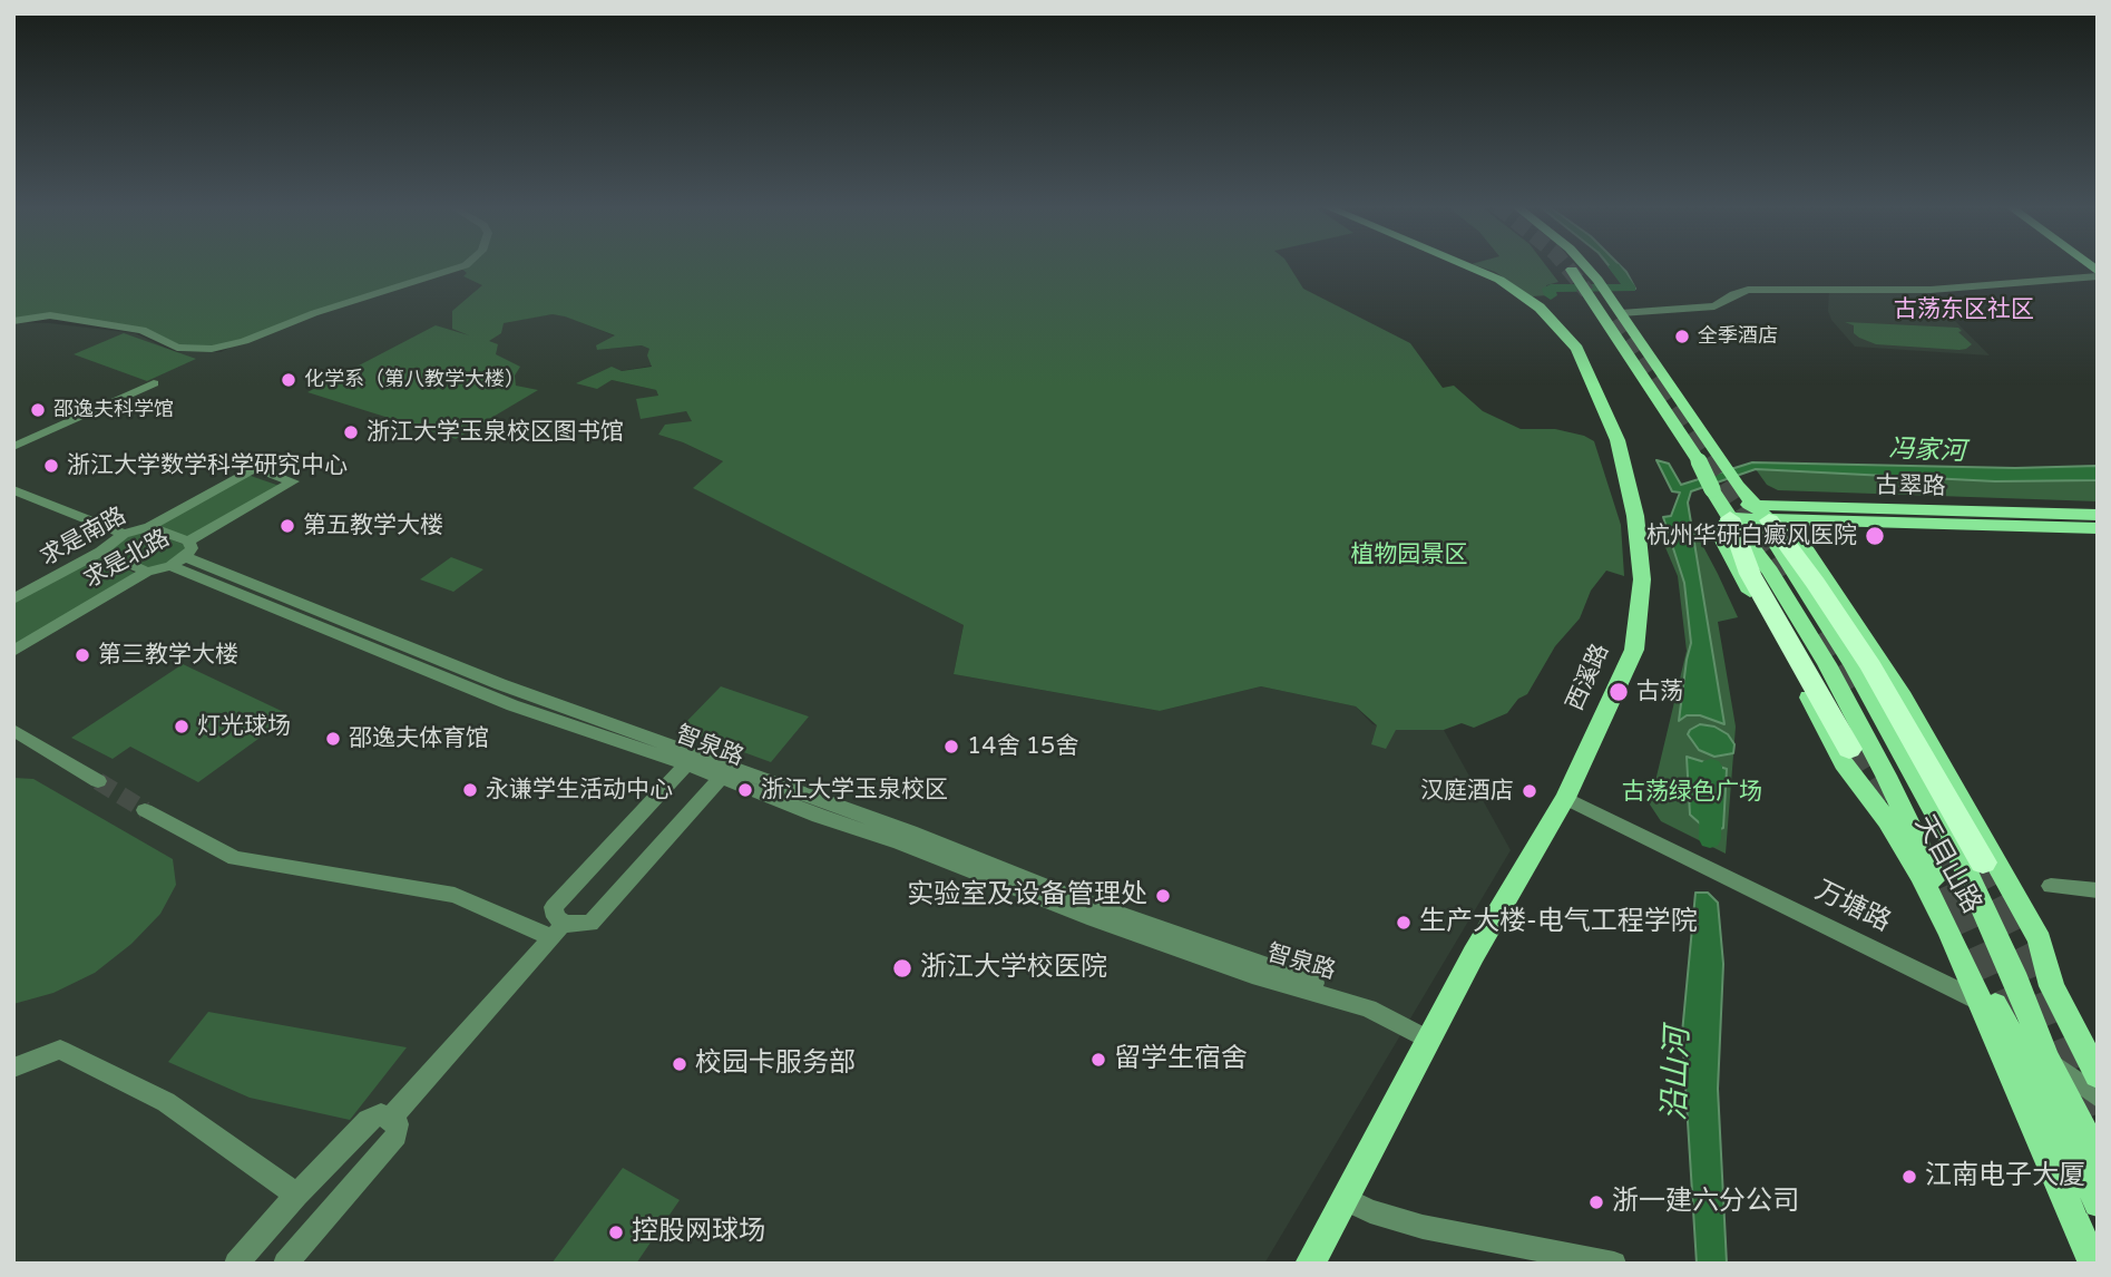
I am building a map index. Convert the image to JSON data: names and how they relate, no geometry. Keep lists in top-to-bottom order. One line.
{"streets":{"main road":["古翠路","西溪路","天目山路"],"street":["求是南路","求是北路","智泉路","万塘路"]},"crossings":[["古翠路","天目山路"],["求是南路","求是北路"],["求是南路","智泉路"],["求是北路","智泉路"],["西溪路","智泉路"],["西溪路","万塘路"],["天目山路","万塘路"]],"districts":["古荡东区社区"],"water":["冯家河","沿山河"],"parks":["植物园景区","古荡绿色广场"],"places":["全季酒店","化学系（第八教学大楼）","邵逸夫科学馆","浙江大学玉泉校区图书馆","浙江大学数学科学研究中心","第五教学大楼","杭州华研白癜风医院","第三教学大楼","古荡","灯光球场","邵逸夫体育馆","14舍 15舍","永谦学生活动中心","浙江大学玉泉校区","汉庭酒店","实验室及设备管理处","生产大楼-电气工程学院","浙江大学校医院","留学生宿舍","校园卡服务部","江南电子大厦","浙一建六分公司","控股网球场"]}
